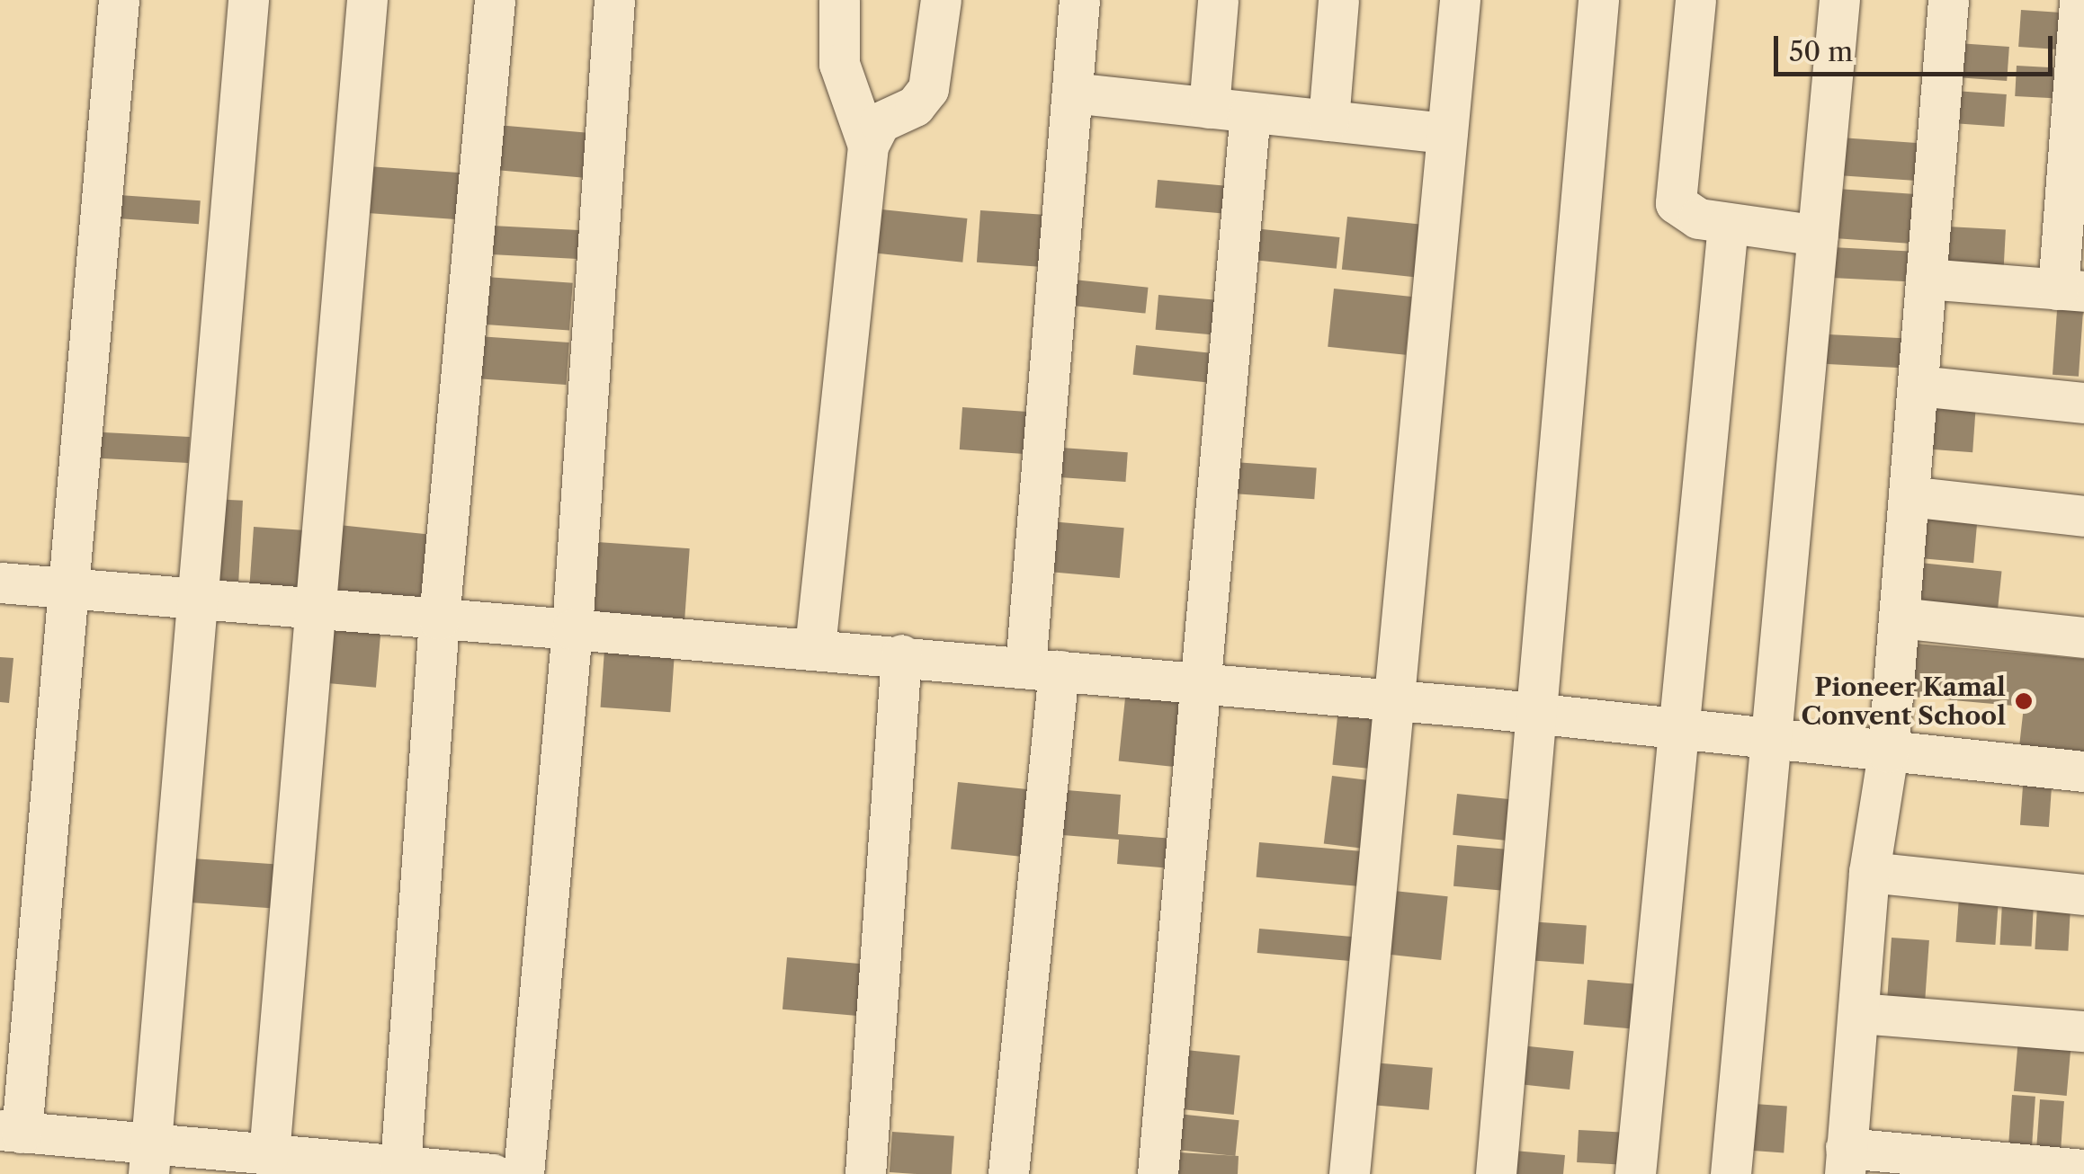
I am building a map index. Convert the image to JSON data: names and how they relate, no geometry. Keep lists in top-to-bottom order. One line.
{"places":["Pioneer Kamal Convent School"],"scale_bar":"50 m"}
